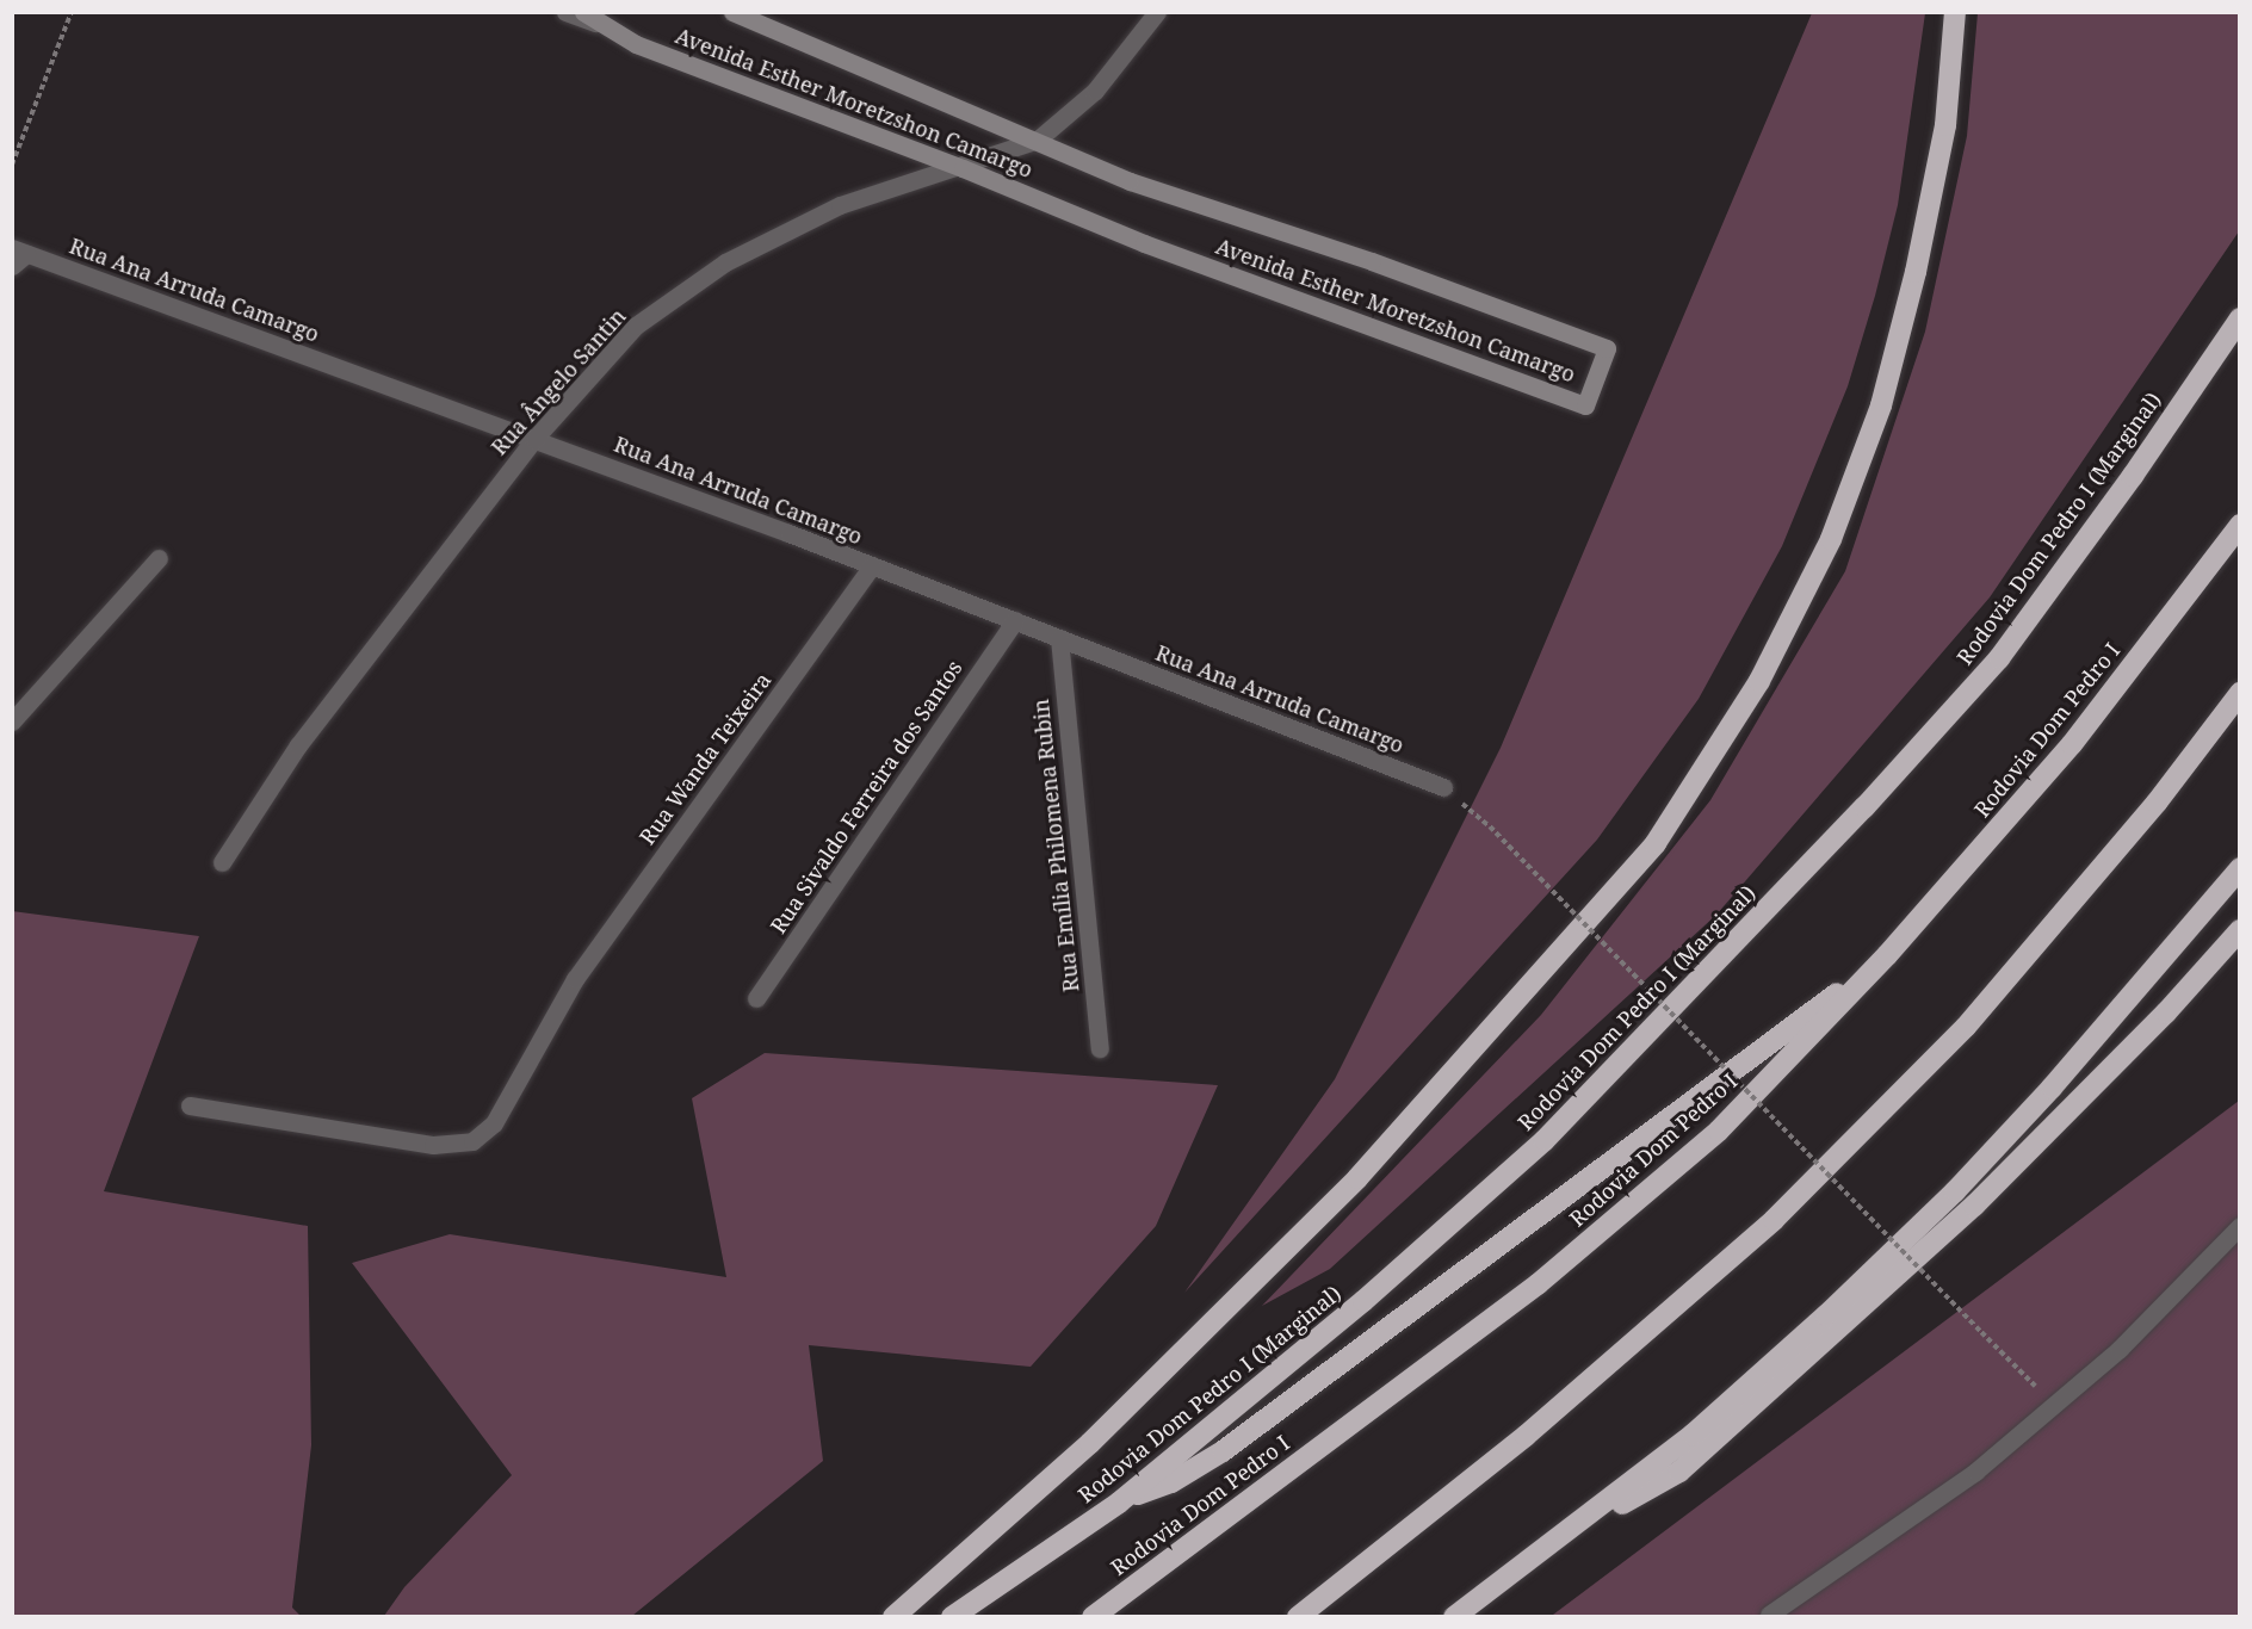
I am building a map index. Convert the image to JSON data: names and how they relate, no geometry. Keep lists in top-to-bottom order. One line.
{"streets":{"highway":["Rodovia Dom Pedro I (Marginal)","Rodovia Dom Pedro I"],"street":["Avenida Esther Moretzshon Camargo","Rua Ana Arruda Camargo","Rua Ângelo Santin","Rua Wanda Teixeira","Rua Sivaldo Ferreira dos Santos","Rua Emília Philomena Rubin"]},"crossings":[["Avenida Esther Moretzshon Camargo","Rua Ângelo Santin"],["Rua Ana Arruda Camargo","Rua Ângelo Santin"],["Rua Ana Arruda Camargo","Rua Wanda Teixeira"],["Rua Ana Arruda Camargo","Rua Sivaldo Ferreira dos Santos"],["Rua Ana Arruda Camargo","Rua Emília Philomena Rubin"]]}
